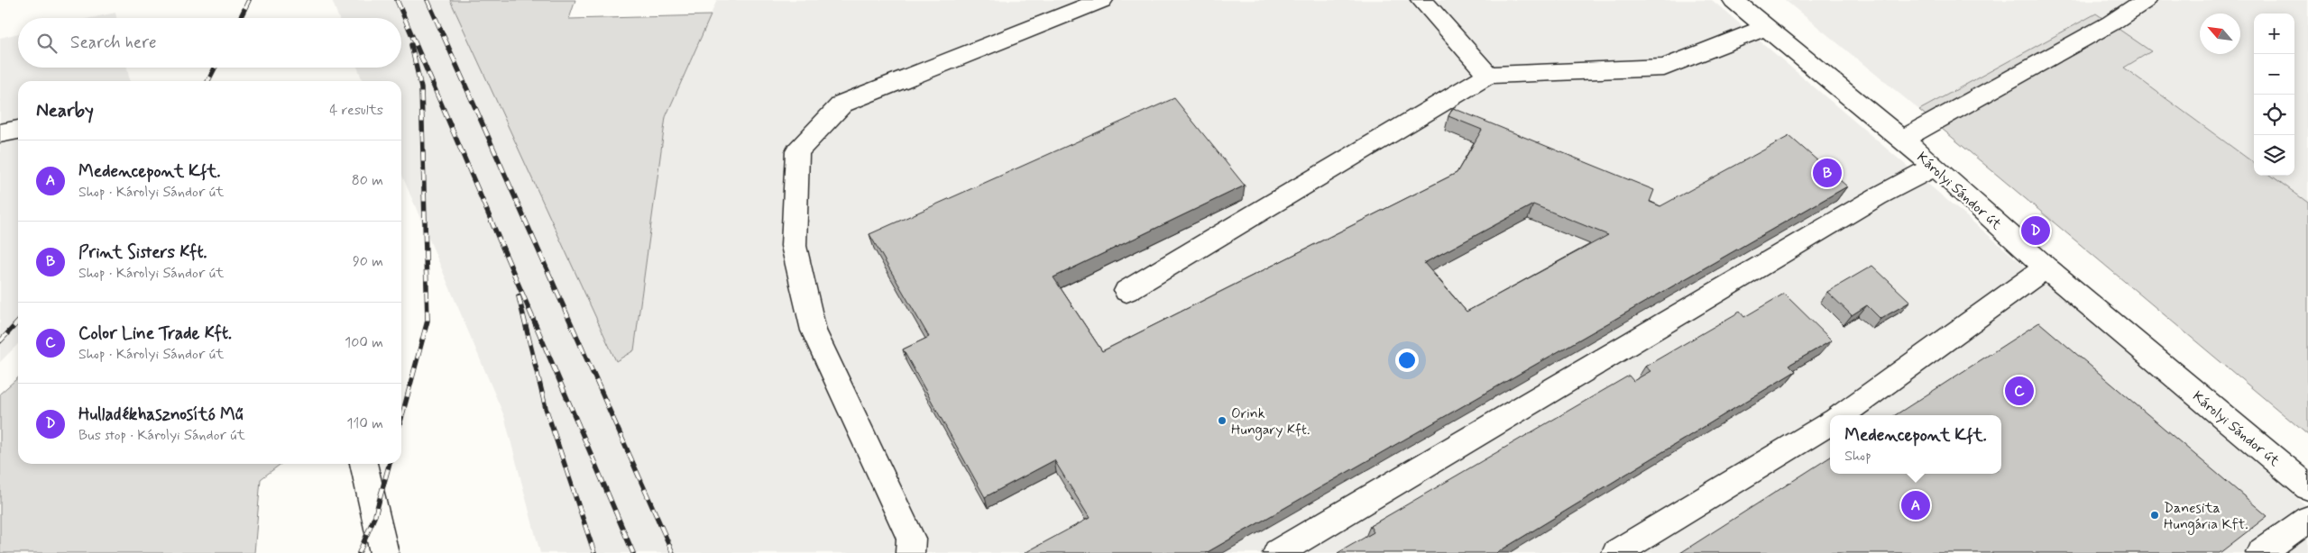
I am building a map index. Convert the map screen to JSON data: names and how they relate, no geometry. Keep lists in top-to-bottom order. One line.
{"streets":{"street":["Károlyi Sándor út"]},"places":["Orink Hungary Kft.","Danesita Hungária Kft."],"north":"top left","page":{"map_buttons":["+","−"],"search":"Search here","heading":["Nearby","4 results"],"list":[{"mark":"A","name":"Medencepont Kft.","note":"Shop · Károlyi Sándor út","value":"80 m"},{"mark":"B","name":"Print Sisters Kft.","note":"Shop · Károlyi Sándor út","value":"90 m"},{"mark":"C","name":"Color Line Trade Kft.","note":"Shop · Károlyi Sándor út","value":"100 m"},{"mark":"D","name":"Hulladékhasznosító Mű","note":"Bus stop · Károlyi Sándor út","value":"110 m"}],"pins":["B","D","C","A"],"popup":["Medencepont Kft.","Shop"]}}
